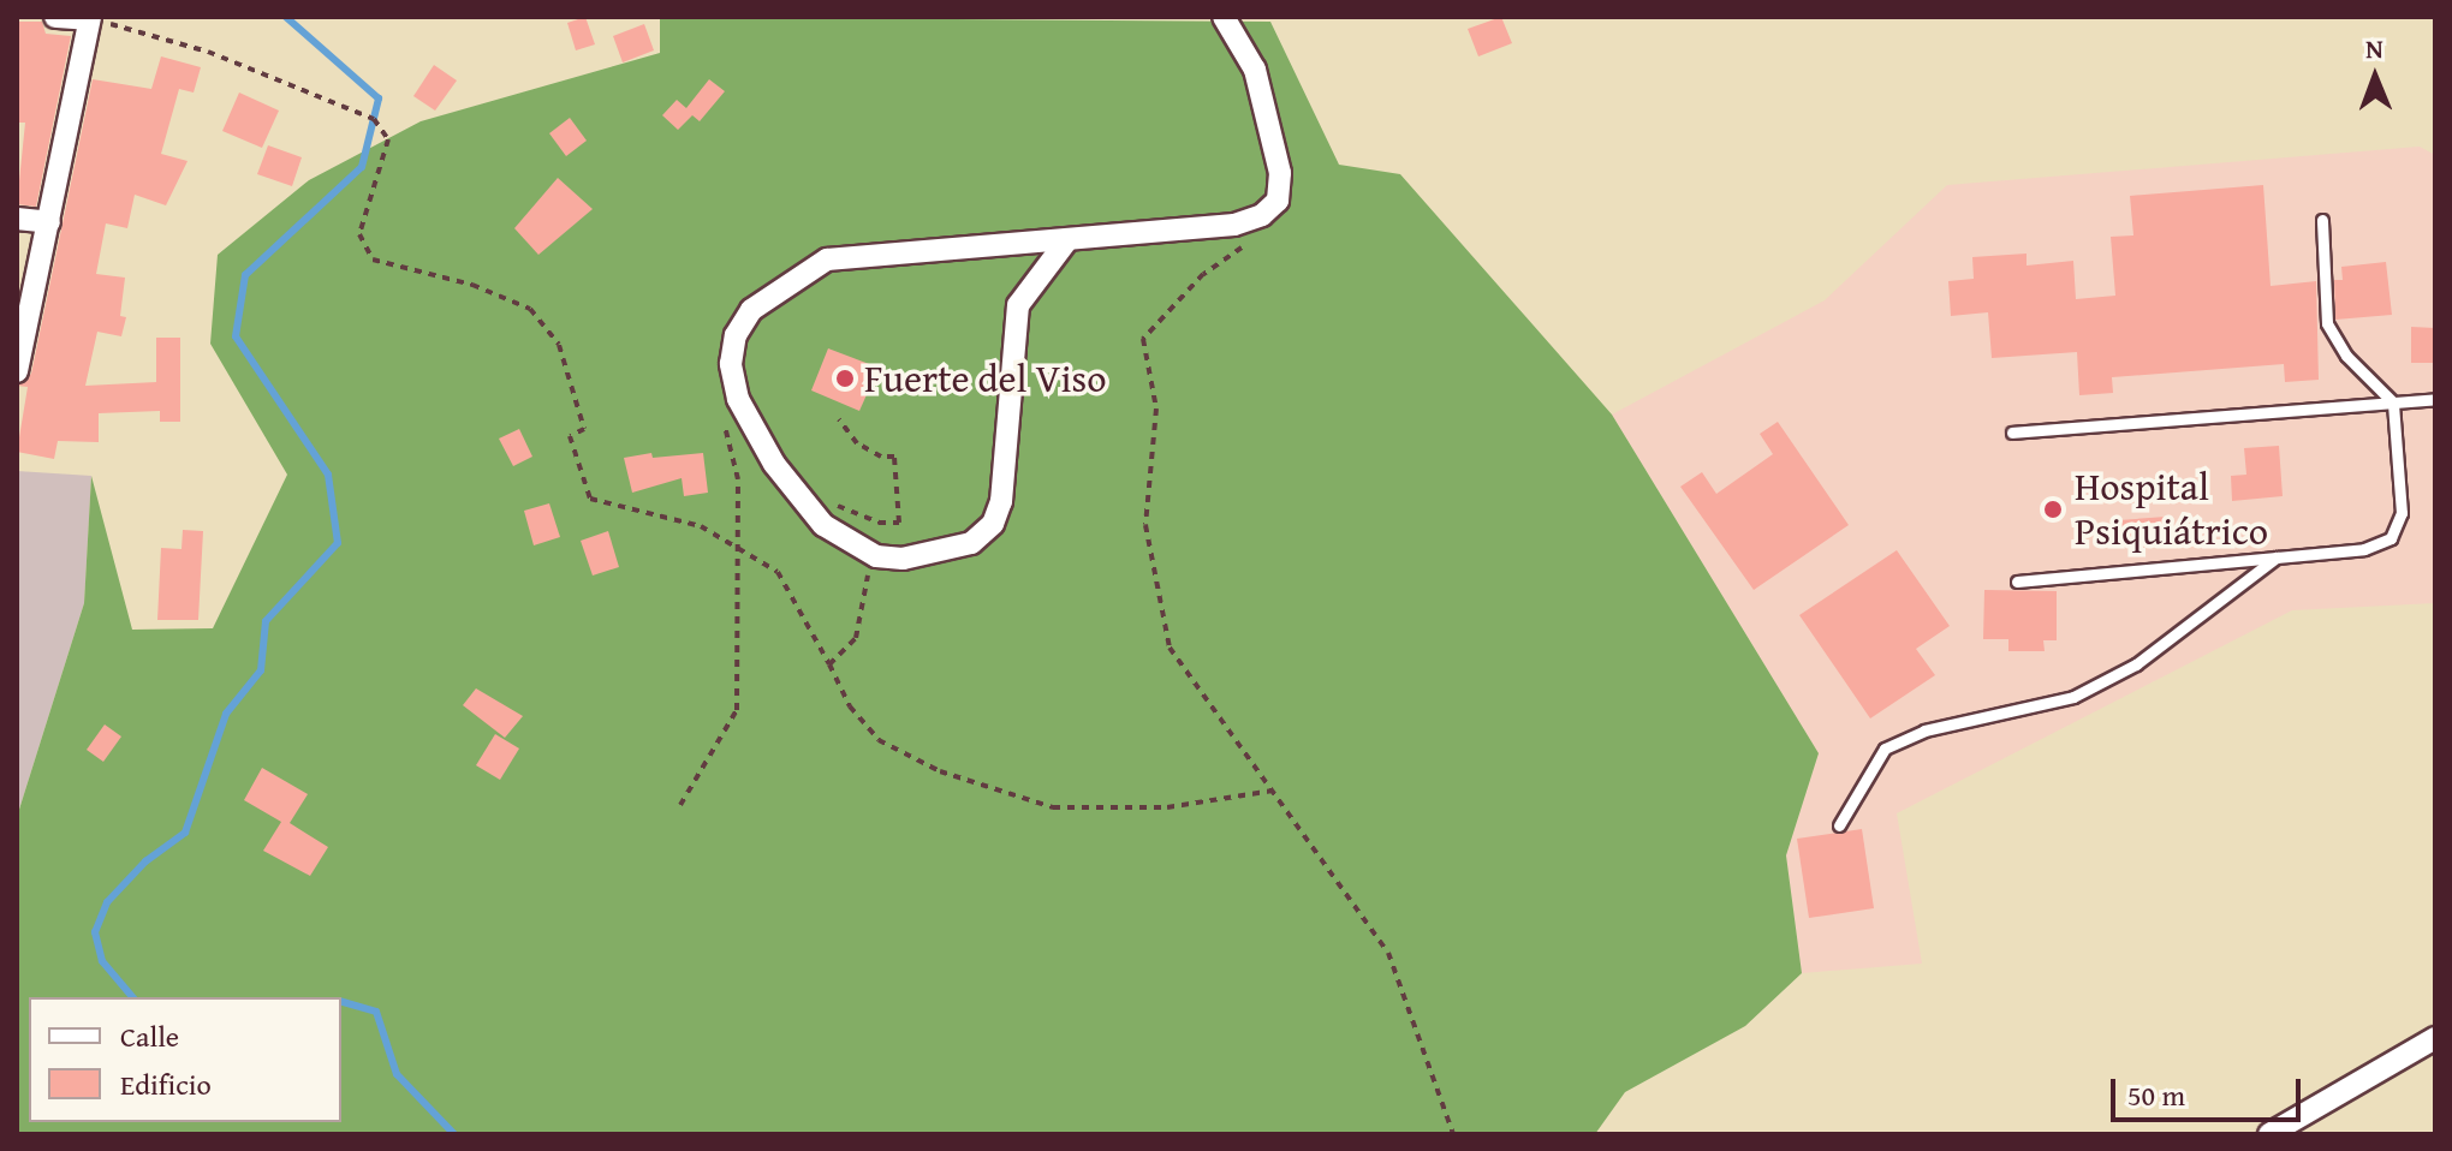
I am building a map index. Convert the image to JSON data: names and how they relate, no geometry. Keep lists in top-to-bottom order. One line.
{"places":["Fuerte del Viso","Hospital Psiquiátrico"],"legend":["Calle","Edificio"],"scale_bar":"50 m","north":"top"}
